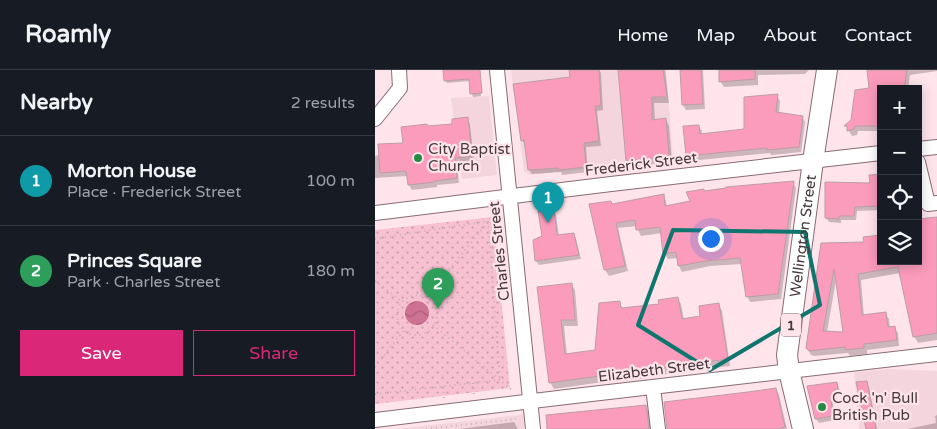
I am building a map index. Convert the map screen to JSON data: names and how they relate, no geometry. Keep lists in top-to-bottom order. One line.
{"streets":{"highway":["Wellington Street","1"],"street":["Frederick Street","Charles Street","Elizabeth Street"]},"crossings":[["Frederick Street","Wellington Street"],["Frederick Street","Charles Street"],["Wellington Street","Elizabeth Street"],["Charles Street","Elizabeth Street"]],"places":["City Baptist Church","Cock 'n' Bull British Pub"],"page":{"header":"Roamly","nav":["Home","Map","About","Contact"],"heading":["Nearby","2 results"],"map_buttons":["+","−"],"list":[{"mark":"1","name":"Morton House","note":"Place · Frederick Street","value":"100 m"},{"mark":"2","name":"Princes Square","note":"Park · Charles Street","value":"180 m"}],"pins":["1","2"],"buttons":["Save","Share"]}}
